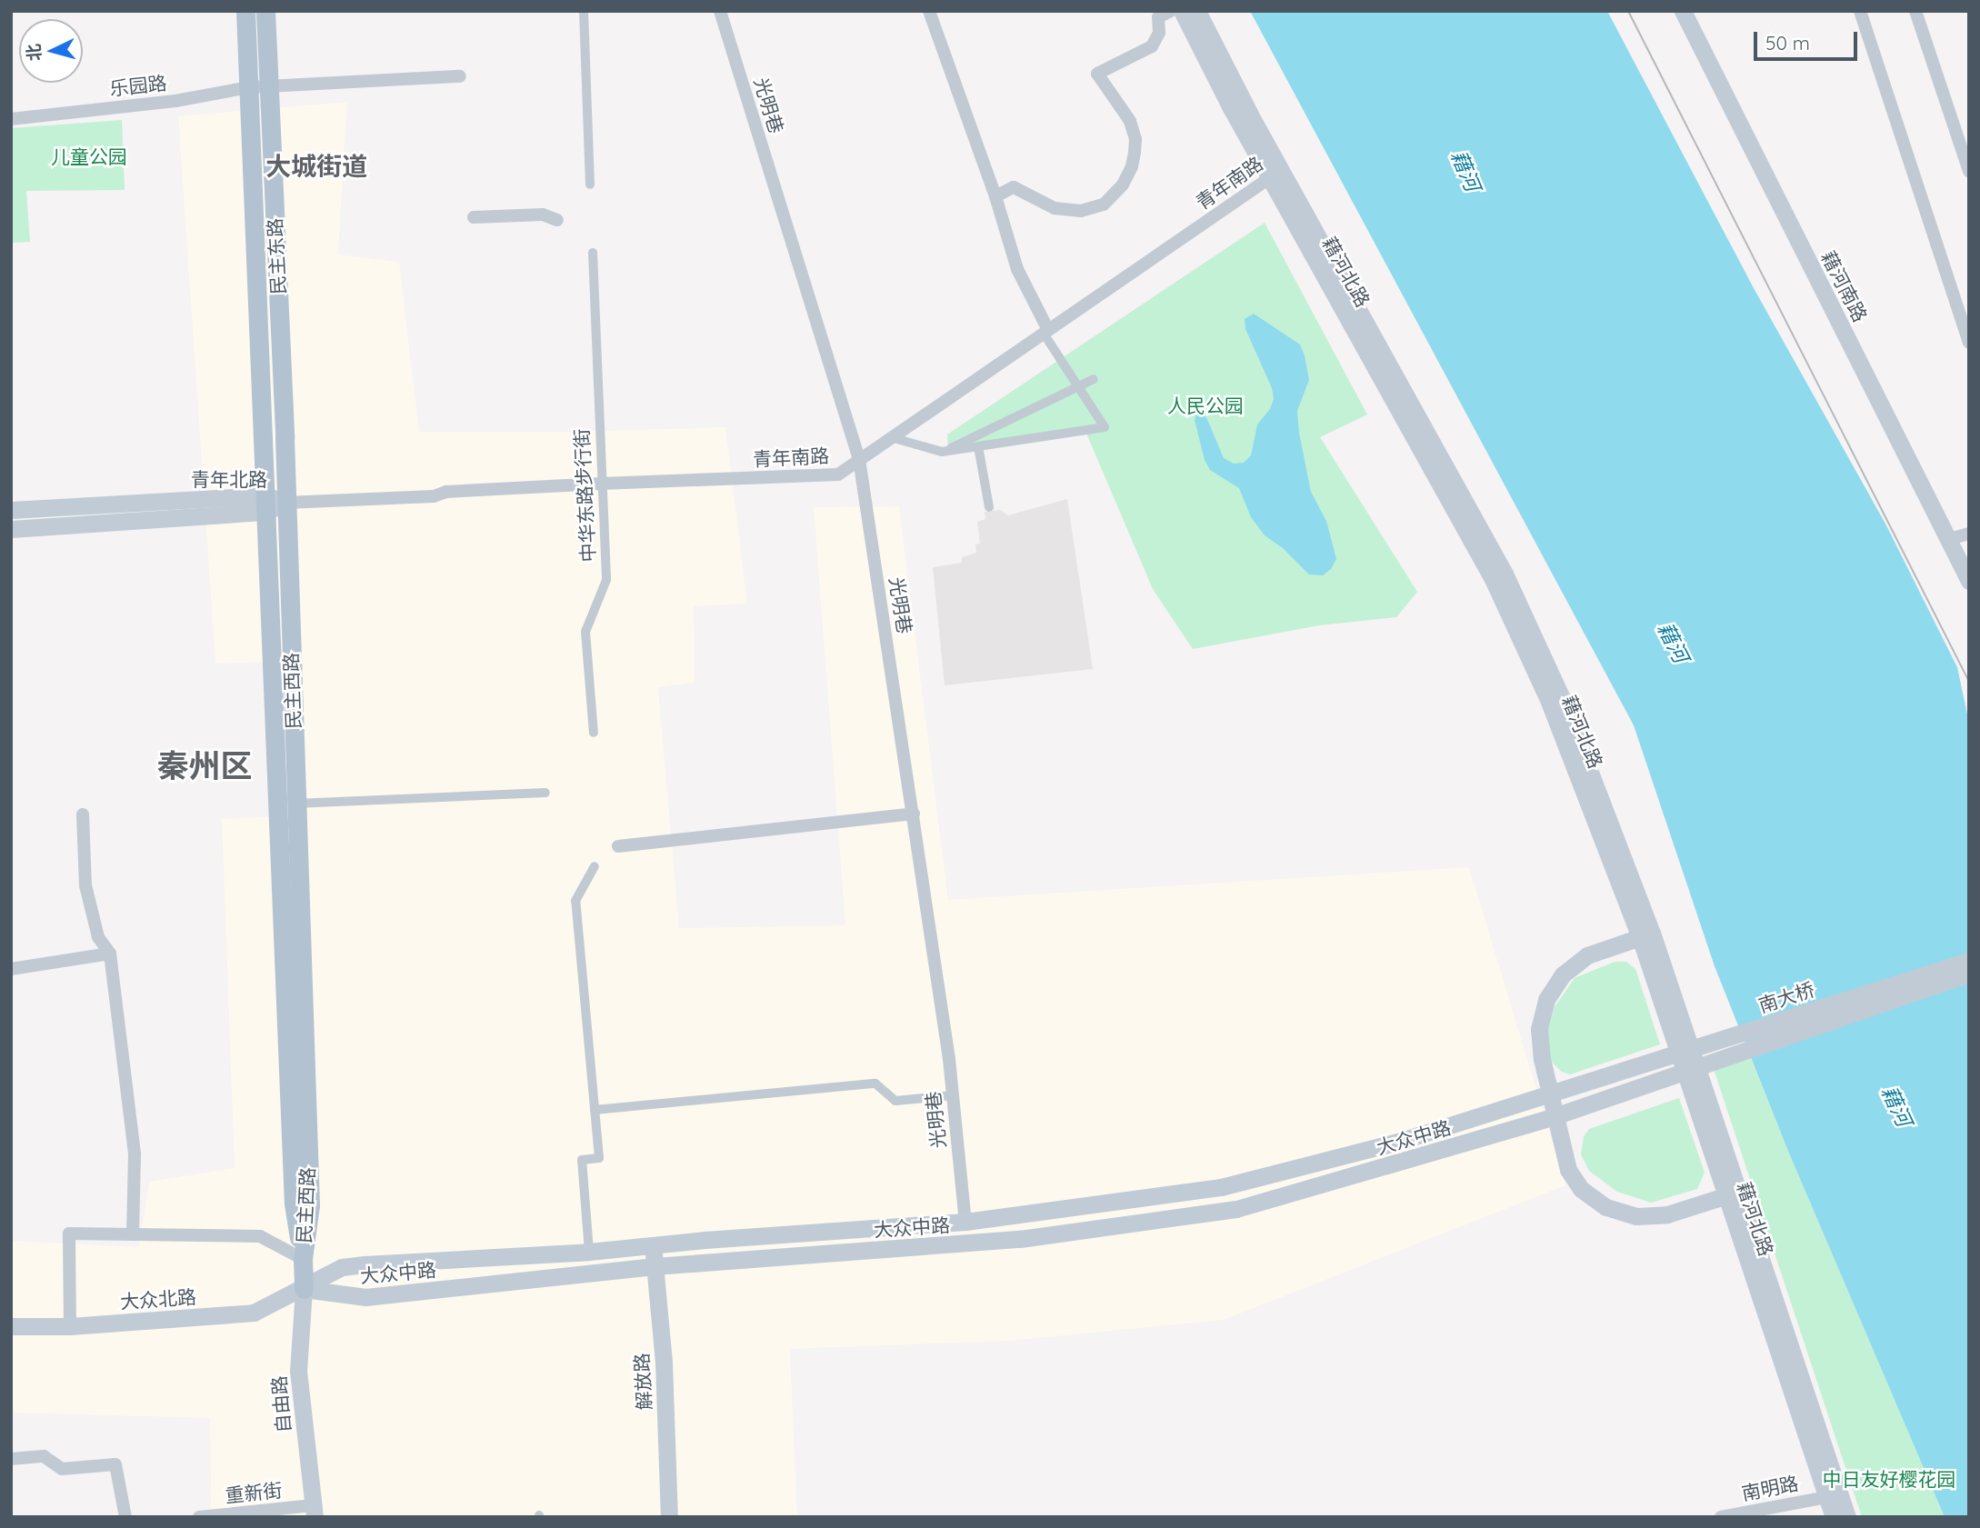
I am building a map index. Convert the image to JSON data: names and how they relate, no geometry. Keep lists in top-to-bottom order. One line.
{"streets":{"main road":["民主东路","藉河北路","藉河南路","青年北路","民主西路","南大桥","大众中路","大众北路","解放路","自由路"],"street":["乐园路","光明巷","青年南路","中华东路步行街","南明路","重新街"]},"crossings":[["乐园路","民主东路"],["光明巷","青年南路"],["光明巷","大众中路"],["青年南路","民主东路"],["青年南路","藉河北路"],["青年南路","青年北路"],["青年南路","中华东路步行街"],["青年南路","民主西路"],["民主东路","青年北路"],["民主东路","民主西路"],["藉河北路","南明路"],["青年北路","民主西路"],["南大桥","大众中路"],["大众中路","大众北路"],["大众中路","解放路"],["大众中路","自由路"],["大众北路","自由路"],["自由路","重新街"]],"districts":["大城街道","秦州区"],"water":["藉河"],"parks":["儿童公园","人民公园","中日友好樱花园"],"scale_bar":"50 m","north":"left"}
